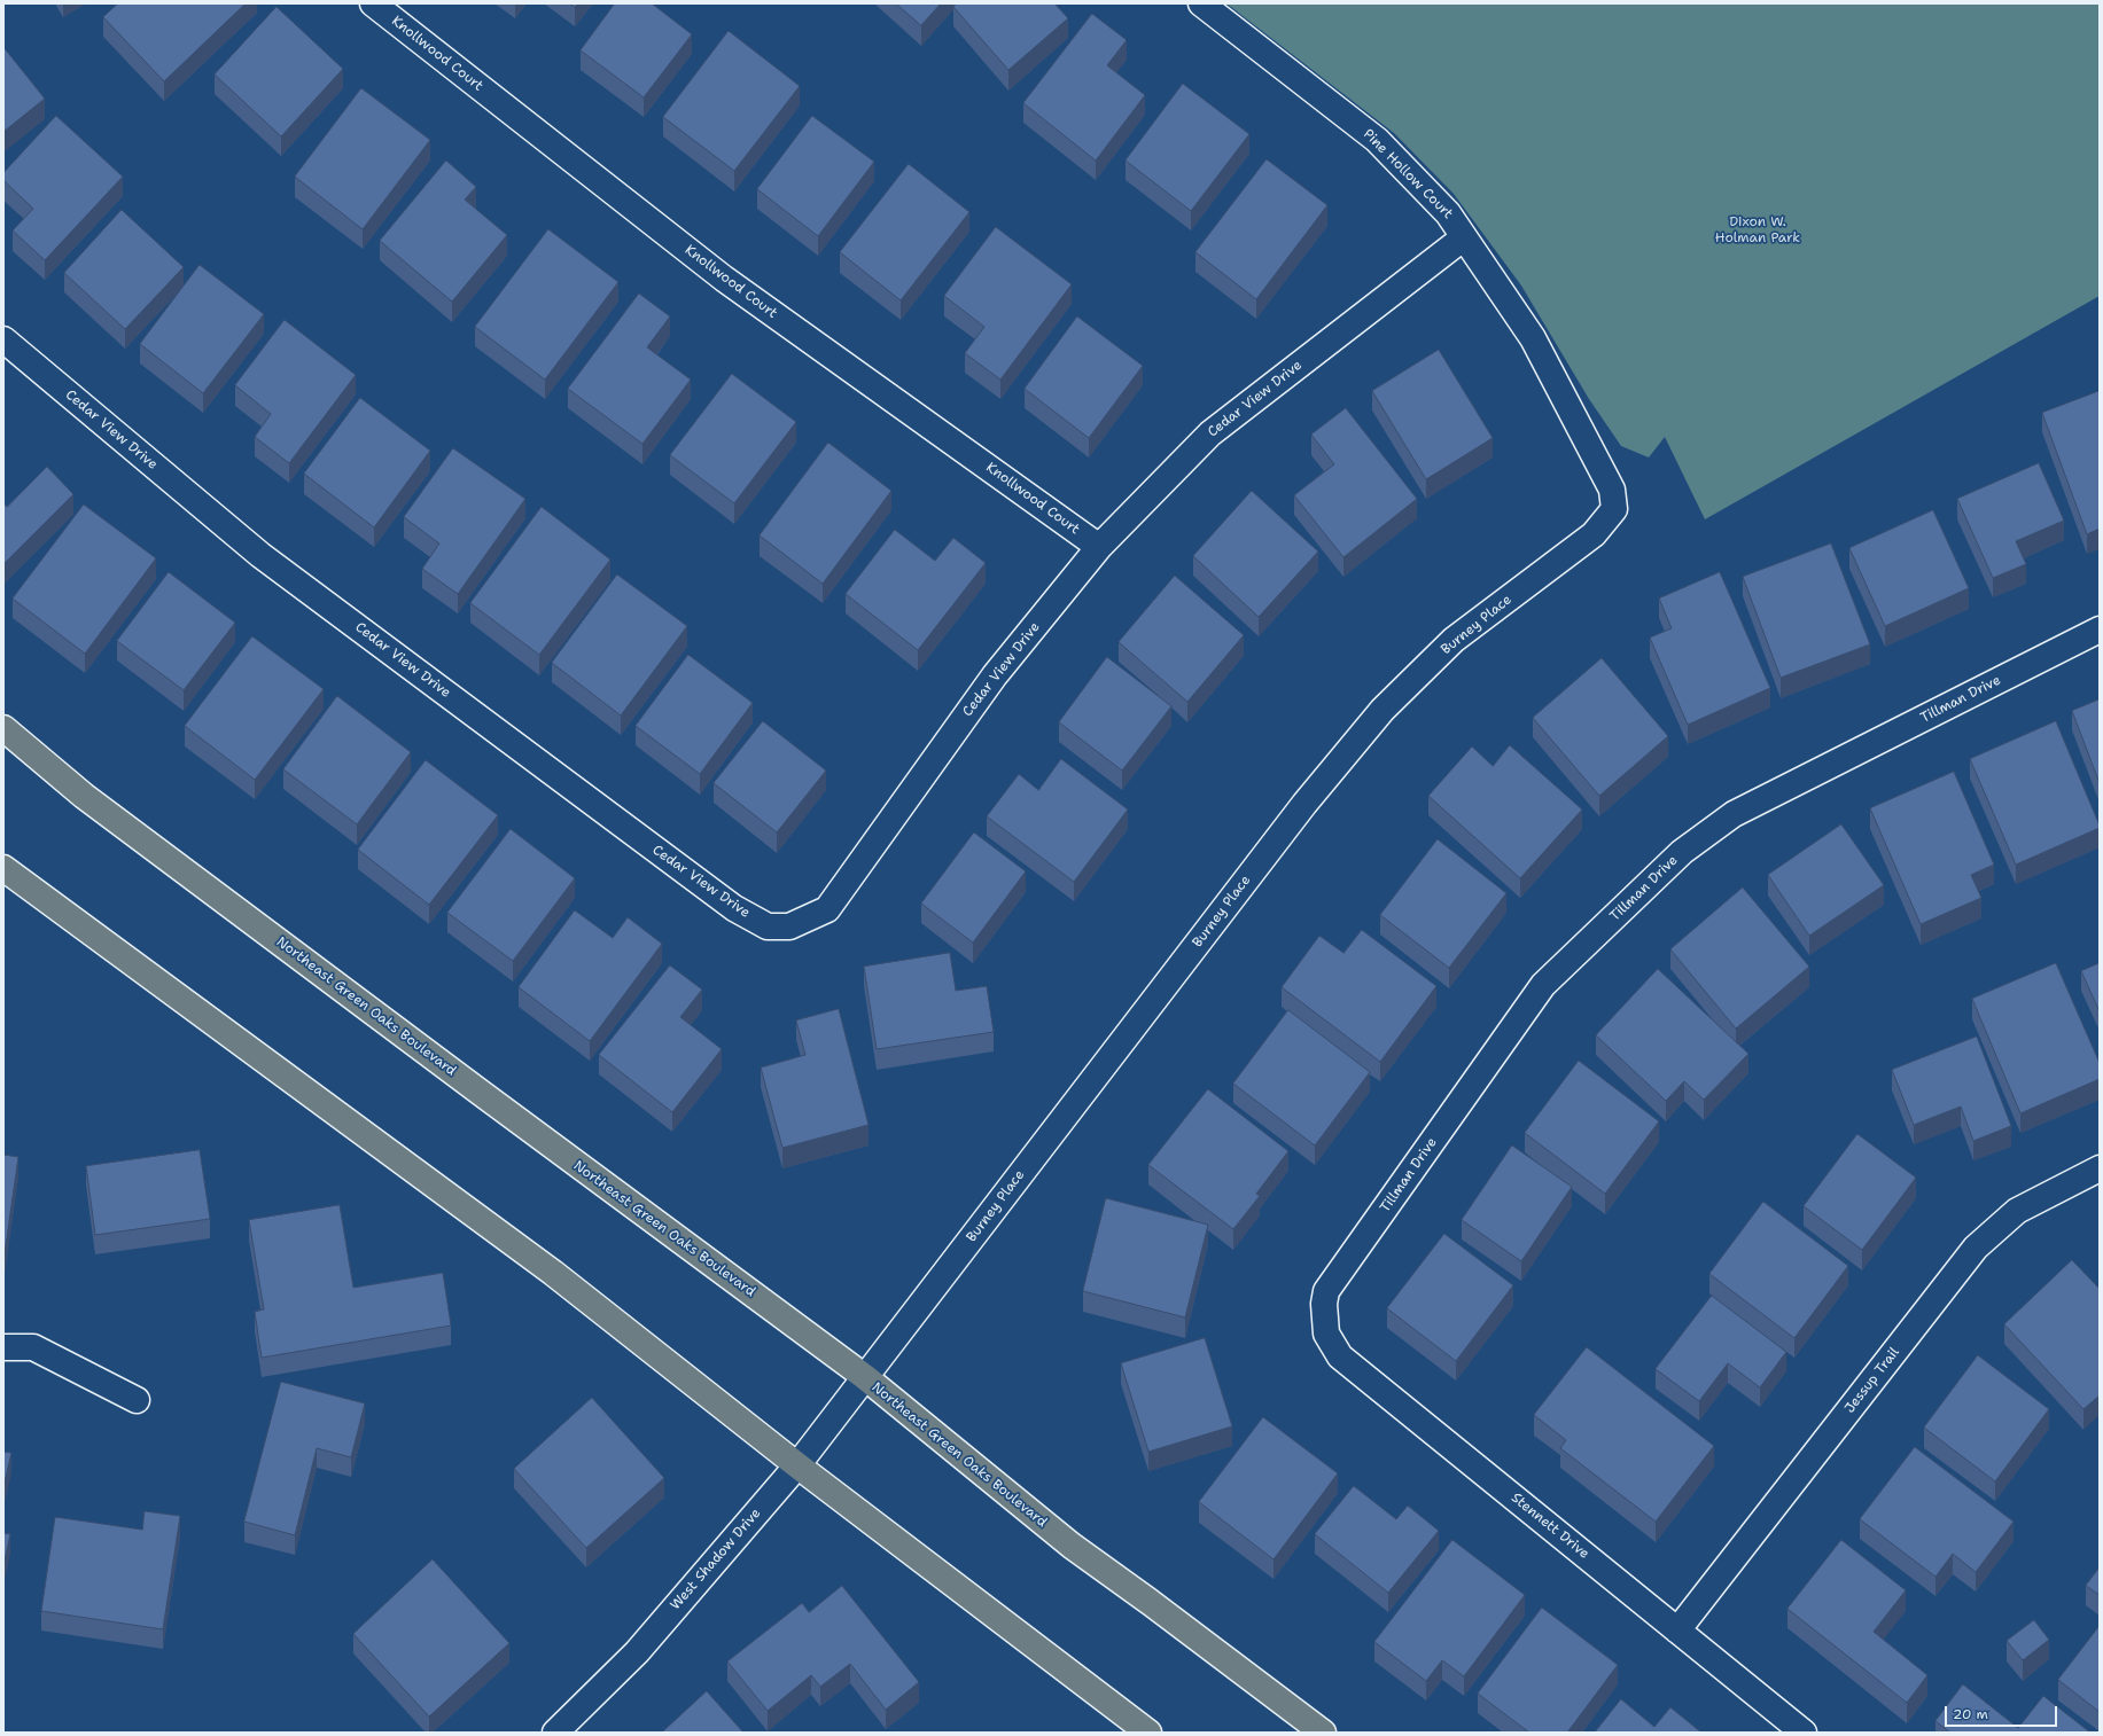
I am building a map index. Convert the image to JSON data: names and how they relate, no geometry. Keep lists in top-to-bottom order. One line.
{"streets":{"main road":["Northeast Green Oaks Boulevard"],"street":["Knollwood Court","Pine Hollow Court","Cedar View Drive","Burney Place","Tillman Drive","Jessup Trail","Stennett Drive","West Shadow Drive"]},"crossings":[["Knollwood Court","Cedar View Drive"],["Pine Hollow Court","Cedar View Drive"],["Pine Hollow Court","Burney Place"],["Burney Place","Northeast Green Oaks Boulevard"],["Burney Place","West Shadow Drive"],["Tillman Drive","Stennett Drive"],["Northeast Green Oaks Boulevard","West Shadow Drive"],["Jessup Trail","Stennett Drive"]],"parks":["Dixon W. Holman Park"],"scale_bar":"20 m"}
